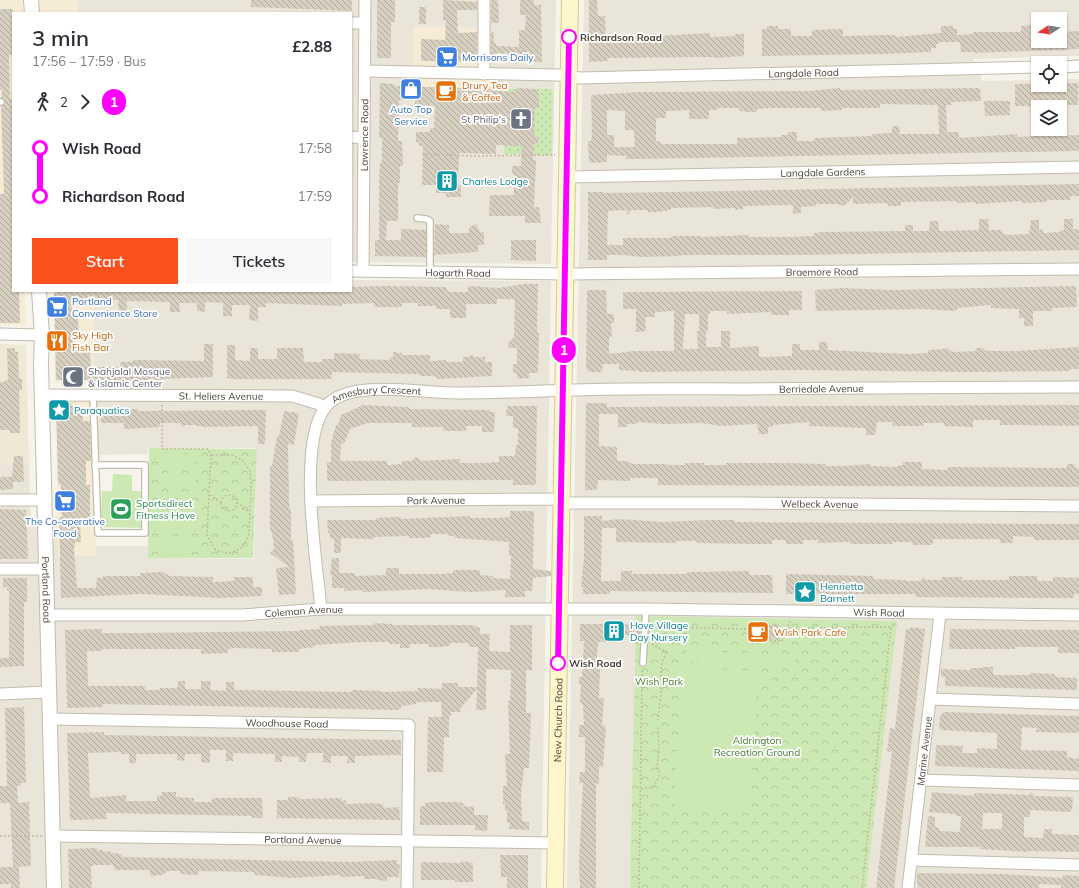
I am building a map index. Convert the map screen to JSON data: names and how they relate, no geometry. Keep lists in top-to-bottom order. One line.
{"streets":{"main road":["New Church Road"],"street":["Langdale Road","Lawrence Road","Langdale Gardens","Braemore Road","Hogarth Road","Berriedale Avenue","St. Heliers Avenue","Amesbury Crescent","Park Avenue","Welbeck Avenue","Portland Road","Coleman Avenue","Wish Road","Woodhouse Road","Marine Avenue","Portland Avenue"]},"crossings":[["Langdale Road","New Church Road"],["Lawrence Road","Hogarth Road"],["Langdale Gardens","New Church Road"],["Braemore Road","Hogarth Road"],["Braemore Road","New Church Road"],["Hogarth Road","New Church Road"],["Berriedale Avenue","Amesbury Crescent"],["Berriedale Avenue","New Church Road"],["St. Heliers Avenue","Amesbury Crescent"],["St. Heliers Avenue","Portland Road"],["Amesbury Crescent","Park Avenue"],["Amesbury Crescent","Coleman Avenue"],["Amesbury Crescent","New Church Road"],["Park Avenue","Welbeck Avenue"],["Park Avenue","New Church Road"],["Welbeck Avenue","New Church Road"],["Portland Road","Coleman Avenue"],["Portland Road","Woodhouse Road"],["Portland Road","Portland Avenue"],["Coleman Avenue","Wish Road"],["Coleman Avenue","New Church Road"],["Wish Road","New Church Road"],["Wish Road","Marine Avenue"],["New Church Road","Portland Avenue"],["Woodhouse Road","Portland Avenue"]],"parks":["Wish Park","Aldrington Recreation Ground"],"places":{"other":["Richardson Road","Wish Road"],"supermarket":["Morrisons Daily","Portland Convenience Store","The Co-operative Food"],"shop":["Auto Top Service"],"cafe":["Drury Tea & Coffee","Wish Park Cafe"],"church":["St Philip's"],"building":["Charles Lodge","Hove Village Day Nursery"],"restaurant":["Sky High Fish Bar"],"mosque":["Shahjalal Mosque & Islamic Center"],"place":["Paraquatics","Henrietta Barnett"],"sports":["Sportsdirect Fitness Hove"]},"lines":["bus line 1"],"north":"left","page":{"on_map":"1","heading":["3 min","17:56 – 17:59 · Bus","£2.88"],"legs":["2","1"],"list":[{"name":"Wish Road","value":"17:58"},{"name":"Richardson Road","value":"17:59"}],"buttons":["Start","Tickets"]}}
